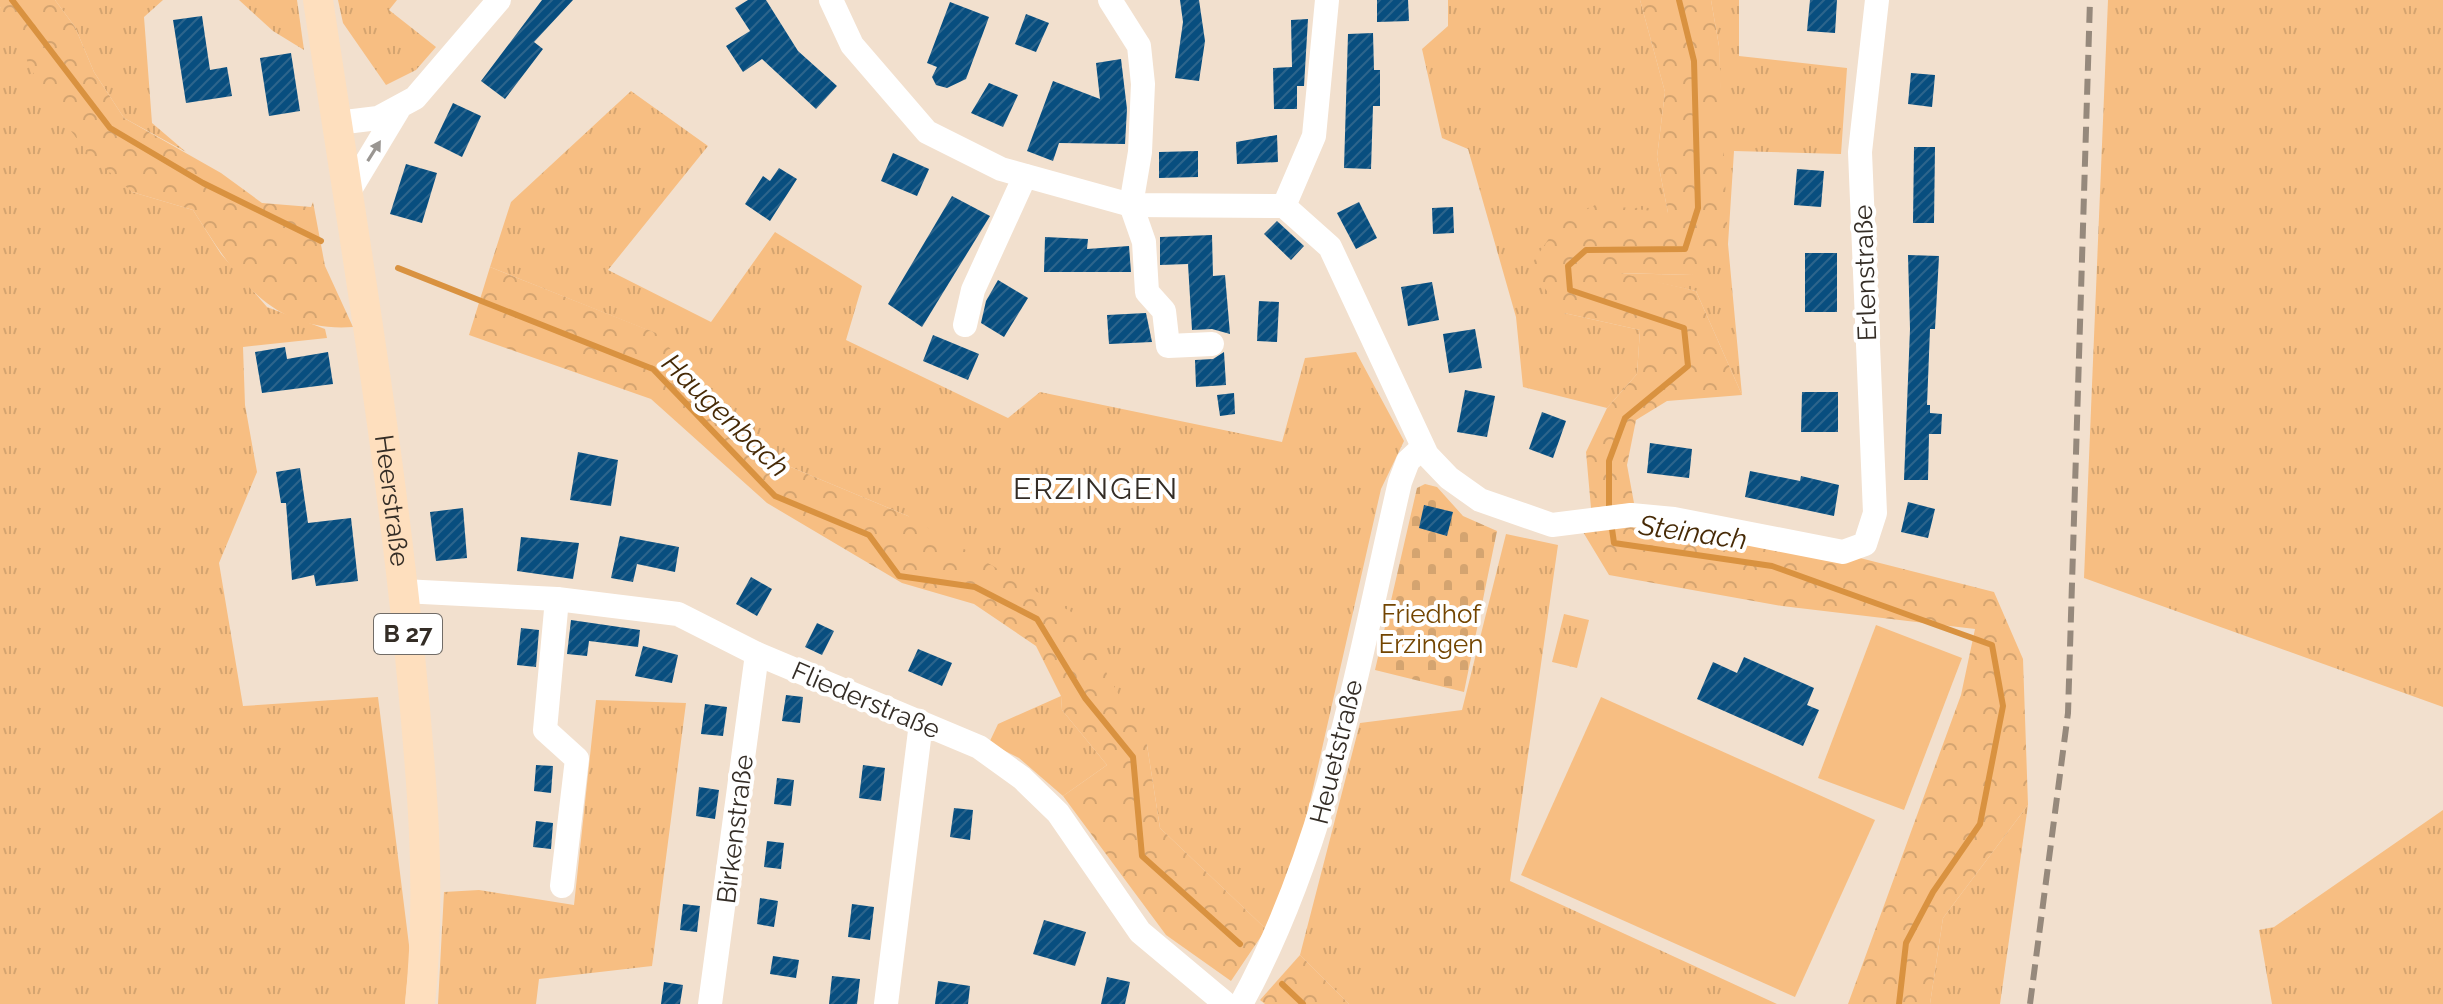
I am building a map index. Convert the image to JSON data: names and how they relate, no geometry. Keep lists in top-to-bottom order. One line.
{"streets":{"main road":["Heerstraße","B 27"],"street":["Erlenstraße","Fliederstraße","Heuetstraße","Birkenstraße"]},"crossings":[["Erlenstraße","Heuetstraße"],["Heerstraße","Fliederstraße"],["Fliederstraße","Birkenstraße"]],"districts":["ERZINGEN"],"water":["Haugenbach","Steinach"],"parks":["Friedhof Erzingen"]}
